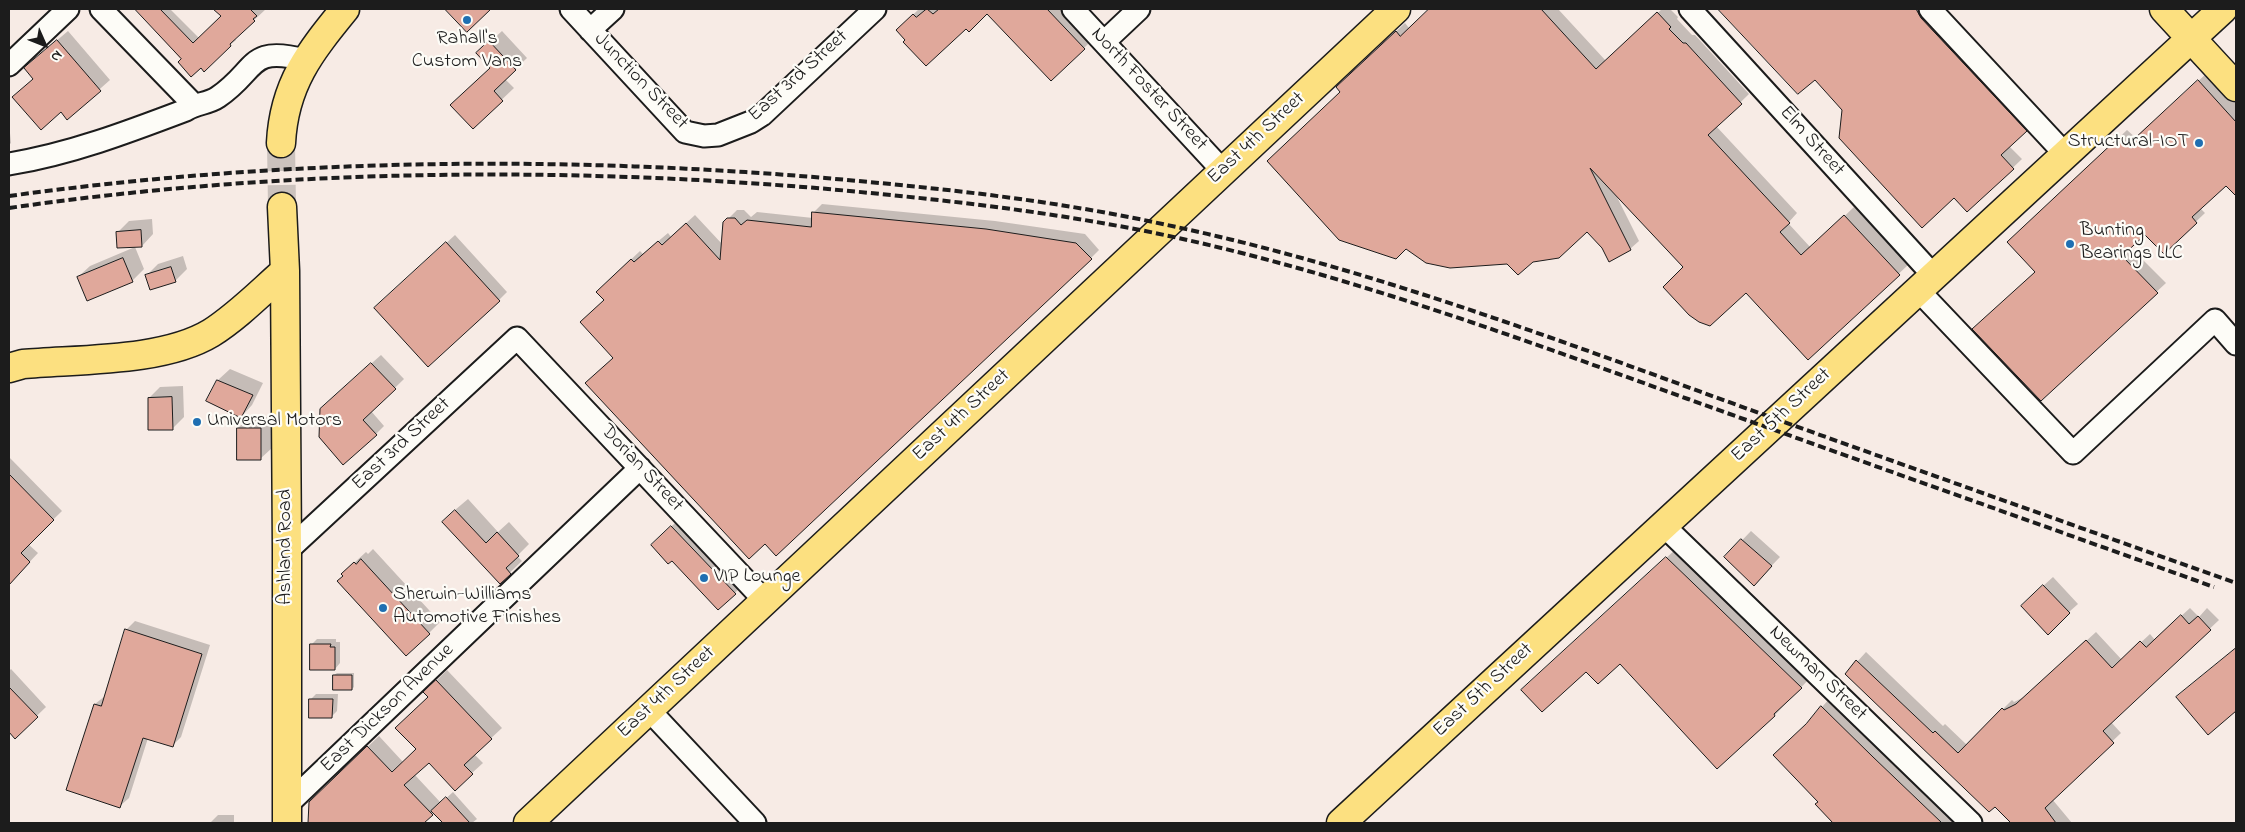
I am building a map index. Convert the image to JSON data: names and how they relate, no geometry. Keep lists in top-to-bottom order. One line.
{"streets":{"main road":["East 4th Street","East 5th Street","Ashland Road"],"street":["East 3rd Street","Junction Street","North Foster Street","Elm Street","Dorian Street","Newman Street","East Dickson Avenue"]},"crossings":[["East 3rd Street","Junction Street"],["East 3rd Street","Dorian Street"],["East 3rd Street","Ashland Road"],["North Foster Street","East 4th Street"],["East 4th Street","Dorian Street"],["Elm Street","East 5th Street"],["East 5th Street","Newman Street"],["Dorian Street","East Dickson Avenue"],["Ashland Road","East Dickson Avenue"]],"places":["Rahall's Custom Vans","Structural-IOT","Bunting Bearings LLC","Universal Motors","VIP Lounge","Sherwin-Williams Automotive Finishes"],"north":"bottom right"}
